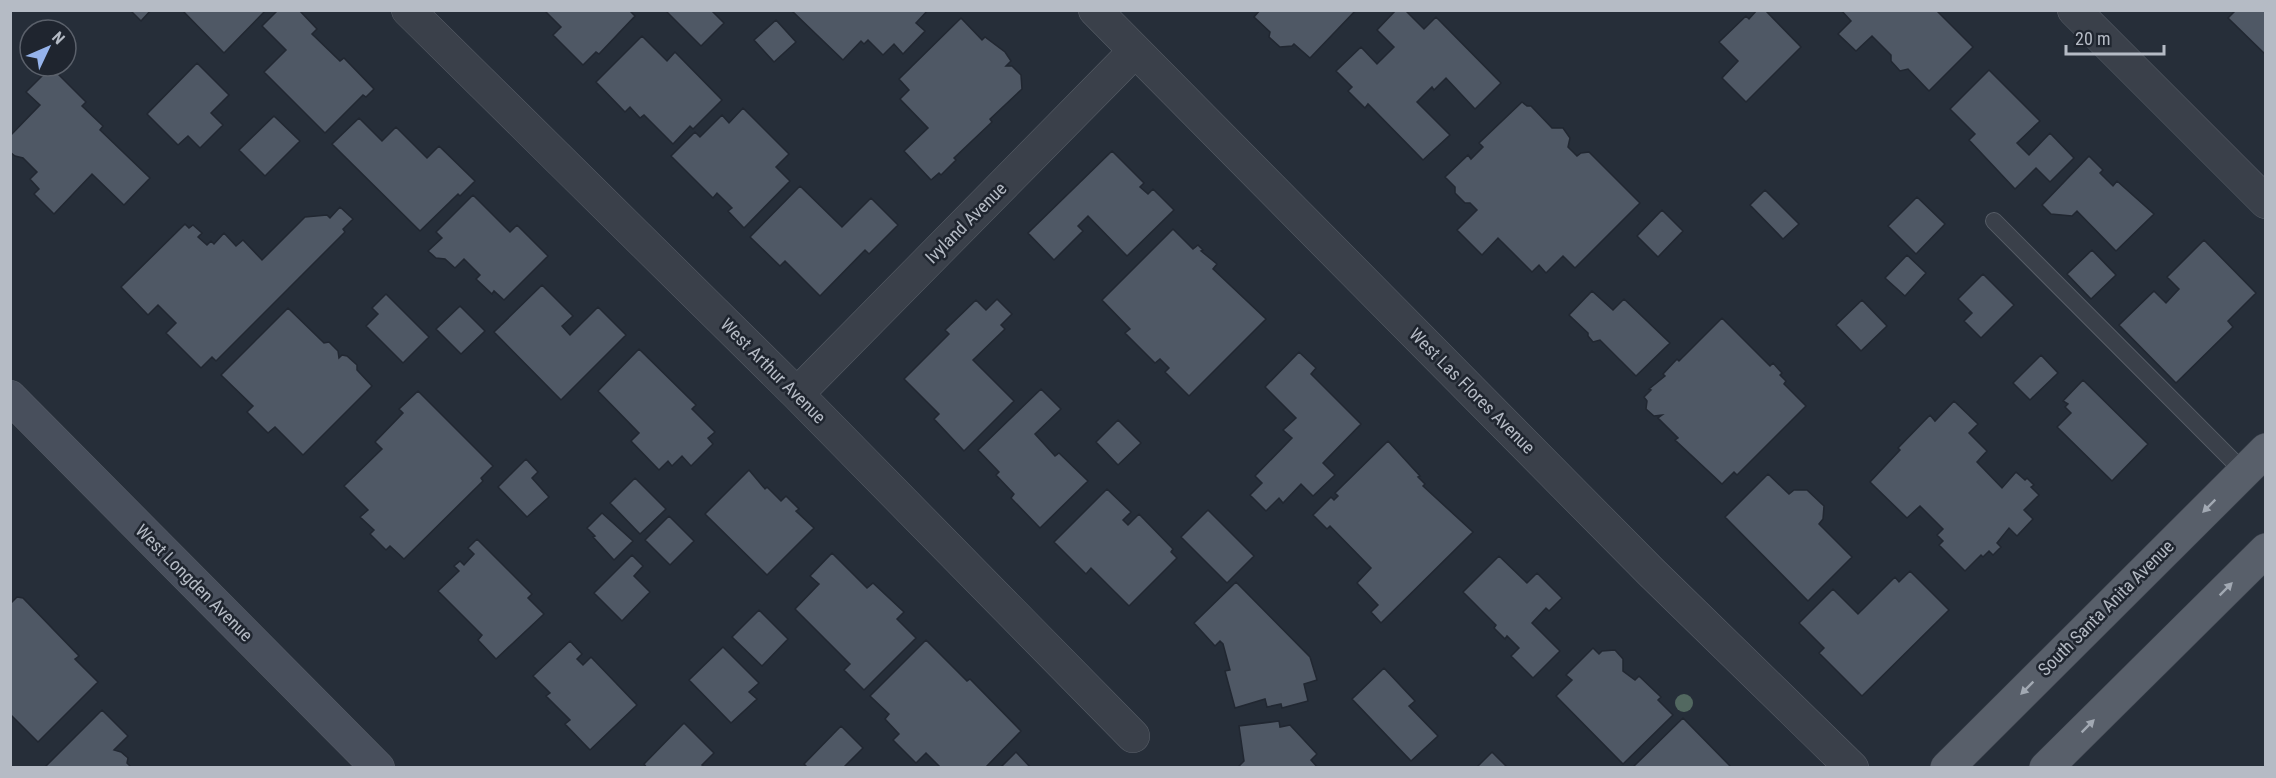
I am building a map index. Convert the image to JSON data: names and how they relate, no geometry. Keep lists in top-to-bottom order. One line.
{"streets":{"main road":["South Santa Anita Avenue"],"street":["Ivyland Avenue","West Arthur Avenue","West Las Flores Avenue","West Longden Avenue"]},"crossings":[["Ivyland Avenue","West Arthur Avenue"],["Ivyland Avenue","West Las Flores Avenue"]],"scale_bar":"20 m","north":"top right"}
